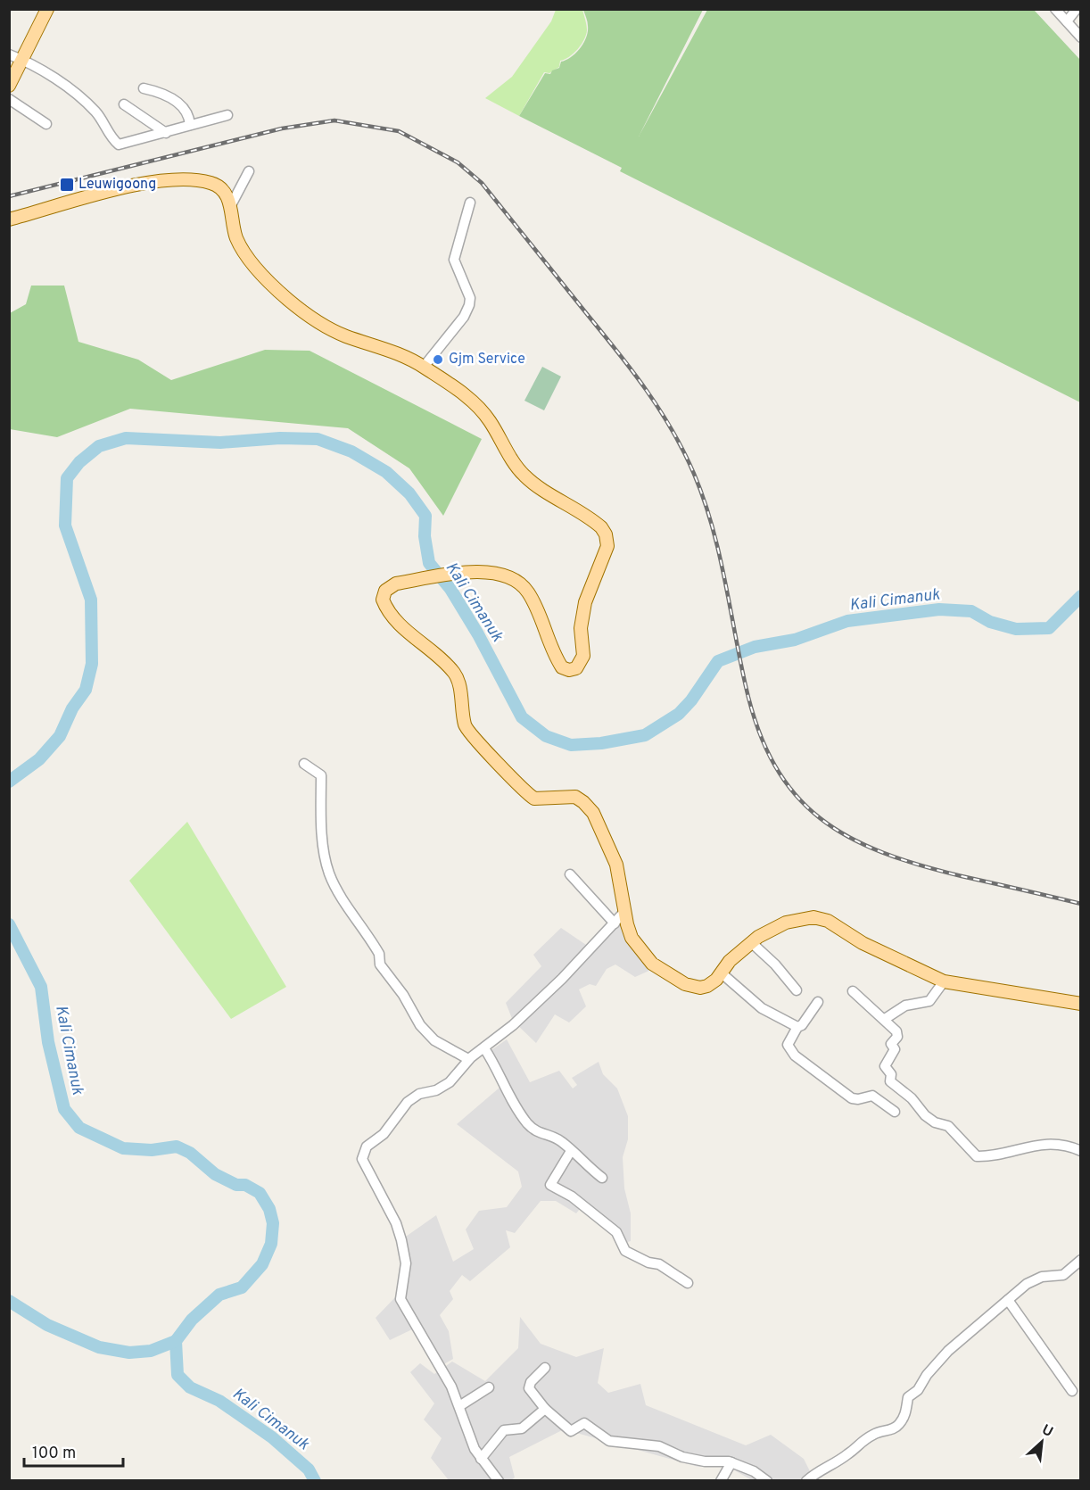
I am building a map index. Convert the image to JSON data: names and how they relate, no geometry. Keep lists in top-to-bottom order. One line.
{"water":["Kali Cimanuk"],"places":{"transit":["Leuwigoong"],"other":["Gjm Service"]},"scale_bar":"100 m","north":"top right"}
